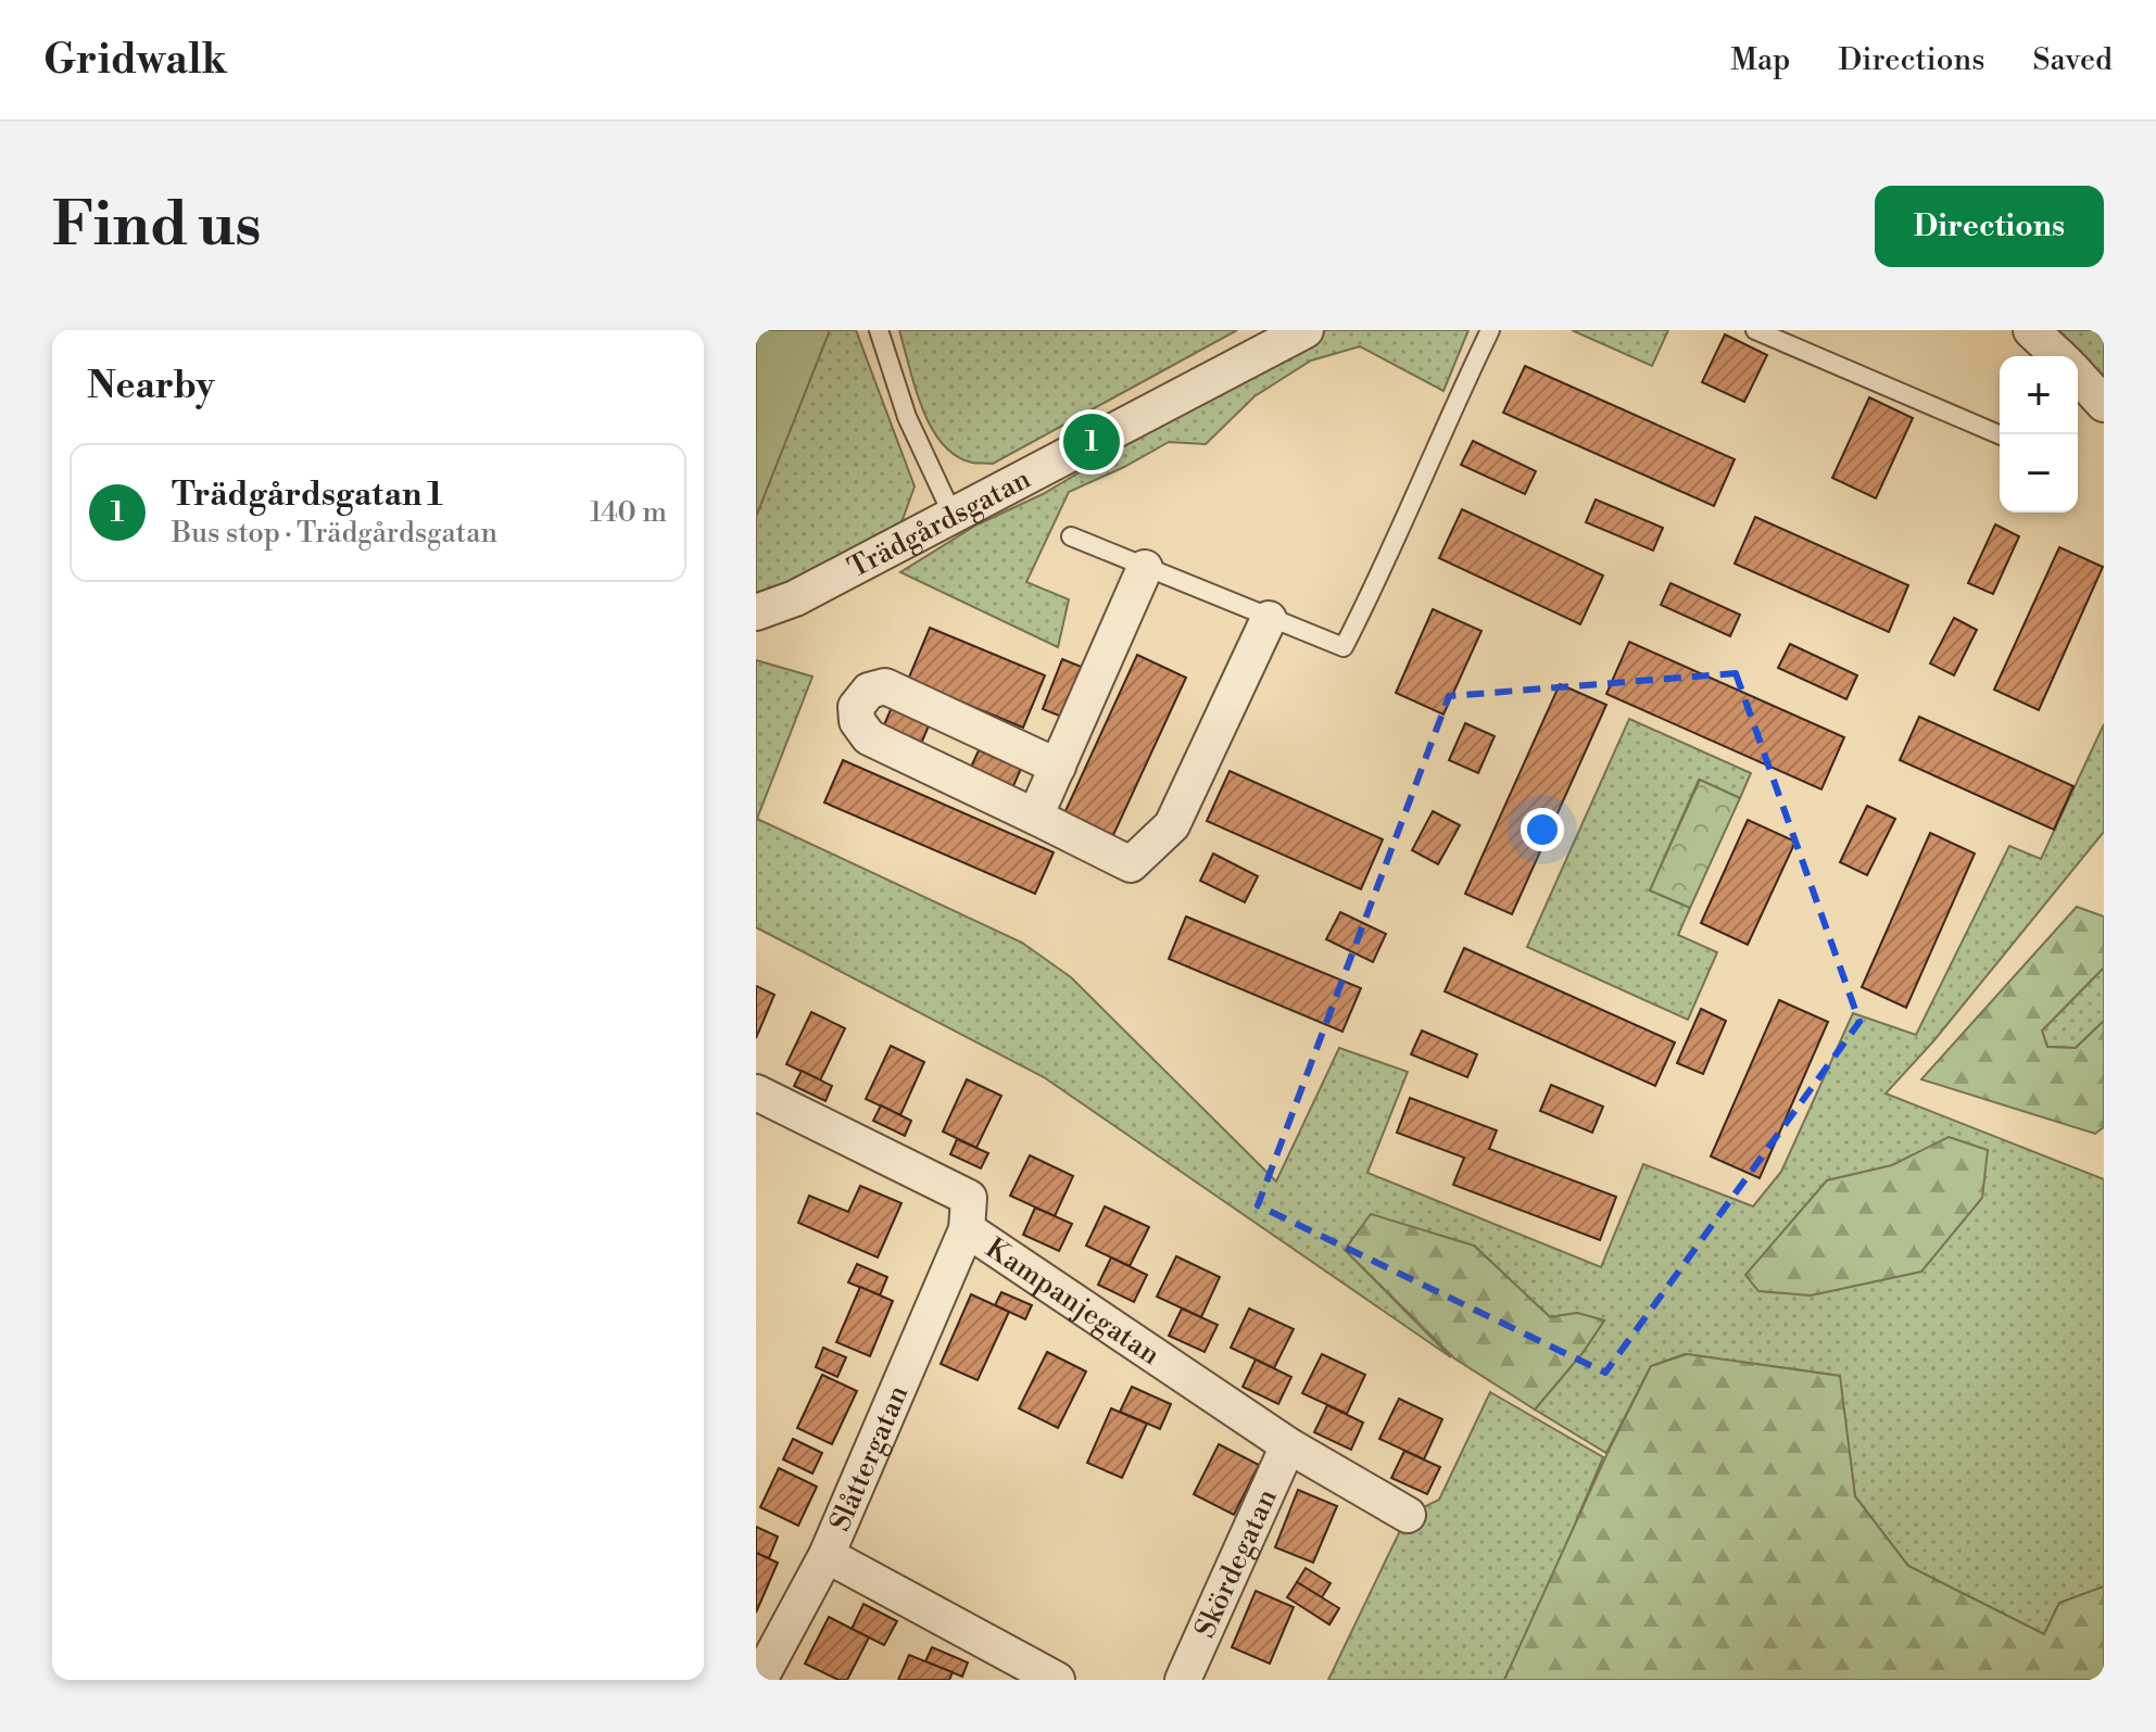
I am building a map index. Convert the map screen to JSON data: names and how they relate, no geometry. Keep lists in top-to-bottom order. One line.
{"streets":{"street":["Trädgårdsgatan","Kampanjegatan","Slåttergatan","Skördegatan"]},"crossings":[["Kampanjegatan","Slåttergatan"],["Kampanjegatan","Skördegatan"]],"page":{"header":"Gridwalk","nav":["Map","Directions","Saved"],"buttons":"Directions","title":"Find us","heading":"Nearby","map_buttons":["+","−"],"pins":"1","list":[{"mark":"1","name":"Trädgårdsgatan 1","note":"Bus stop · Trädgårdsgatan","value":"140 m"}]}}
